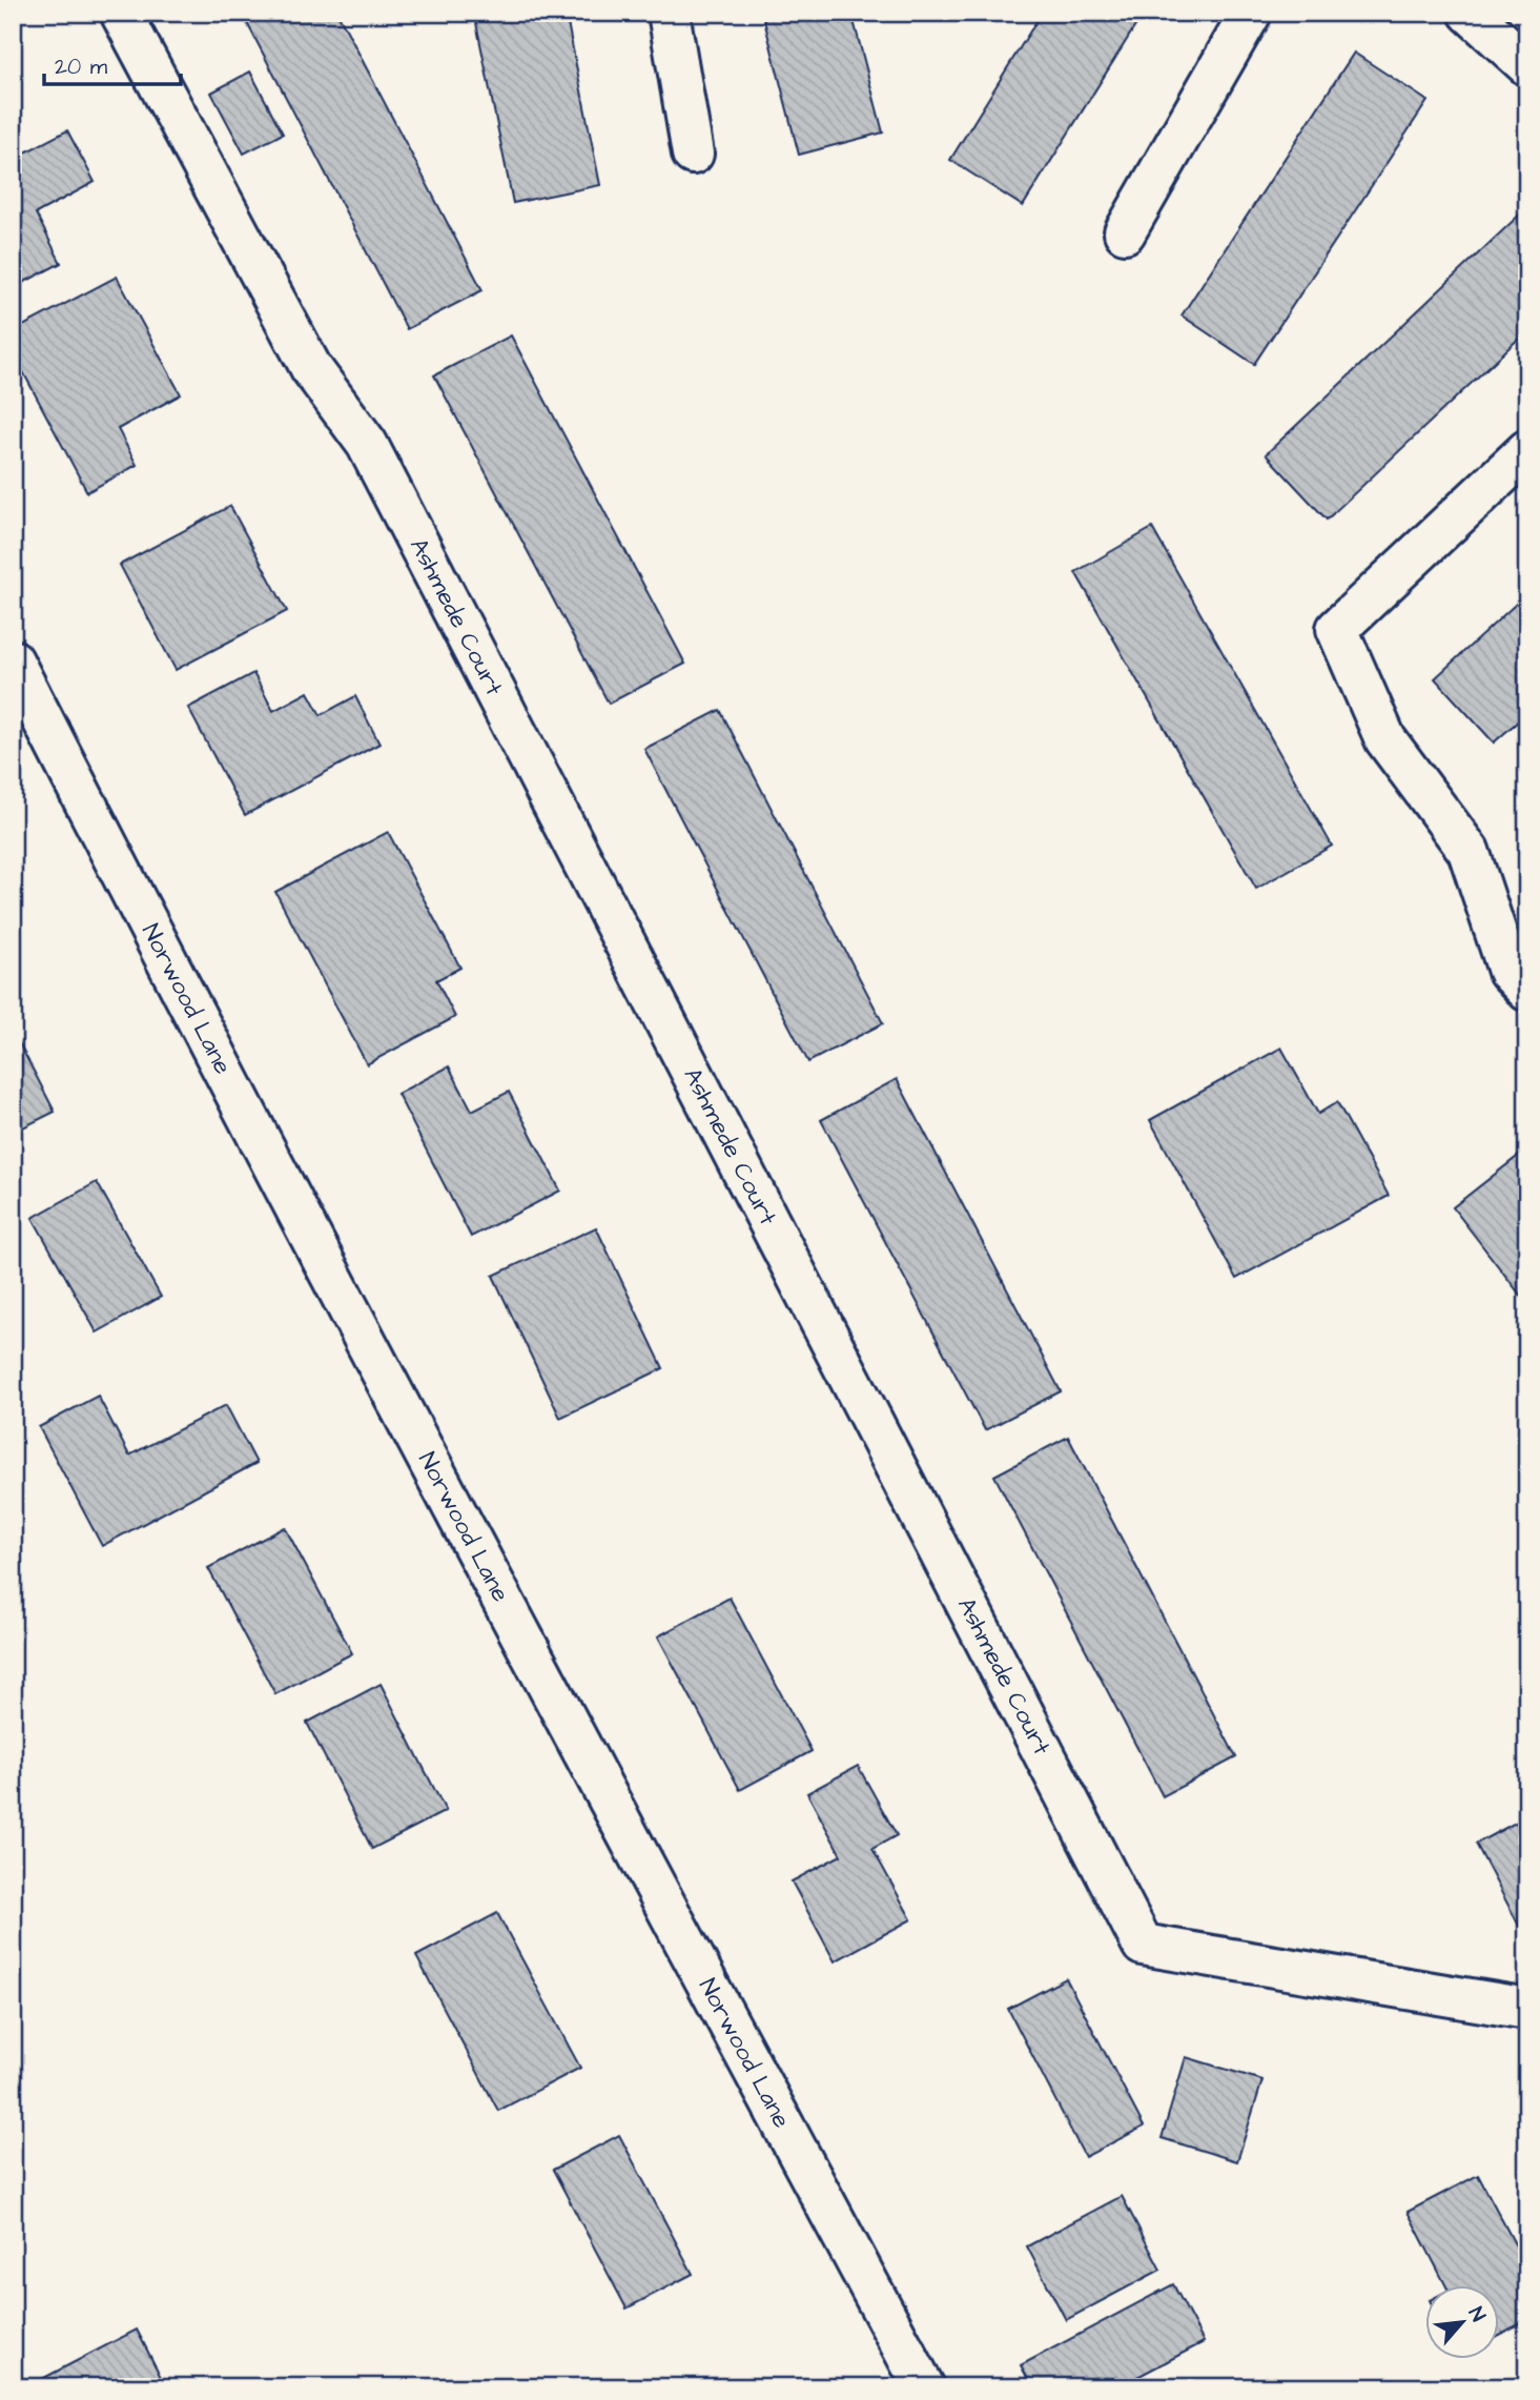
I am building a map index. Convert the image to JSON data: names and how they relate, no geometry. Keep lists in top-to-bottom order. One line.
{"streets":{"street":["Ashmede Court","Norwood Lane"]},"scale_bar":"20 m","north":"top right"}
